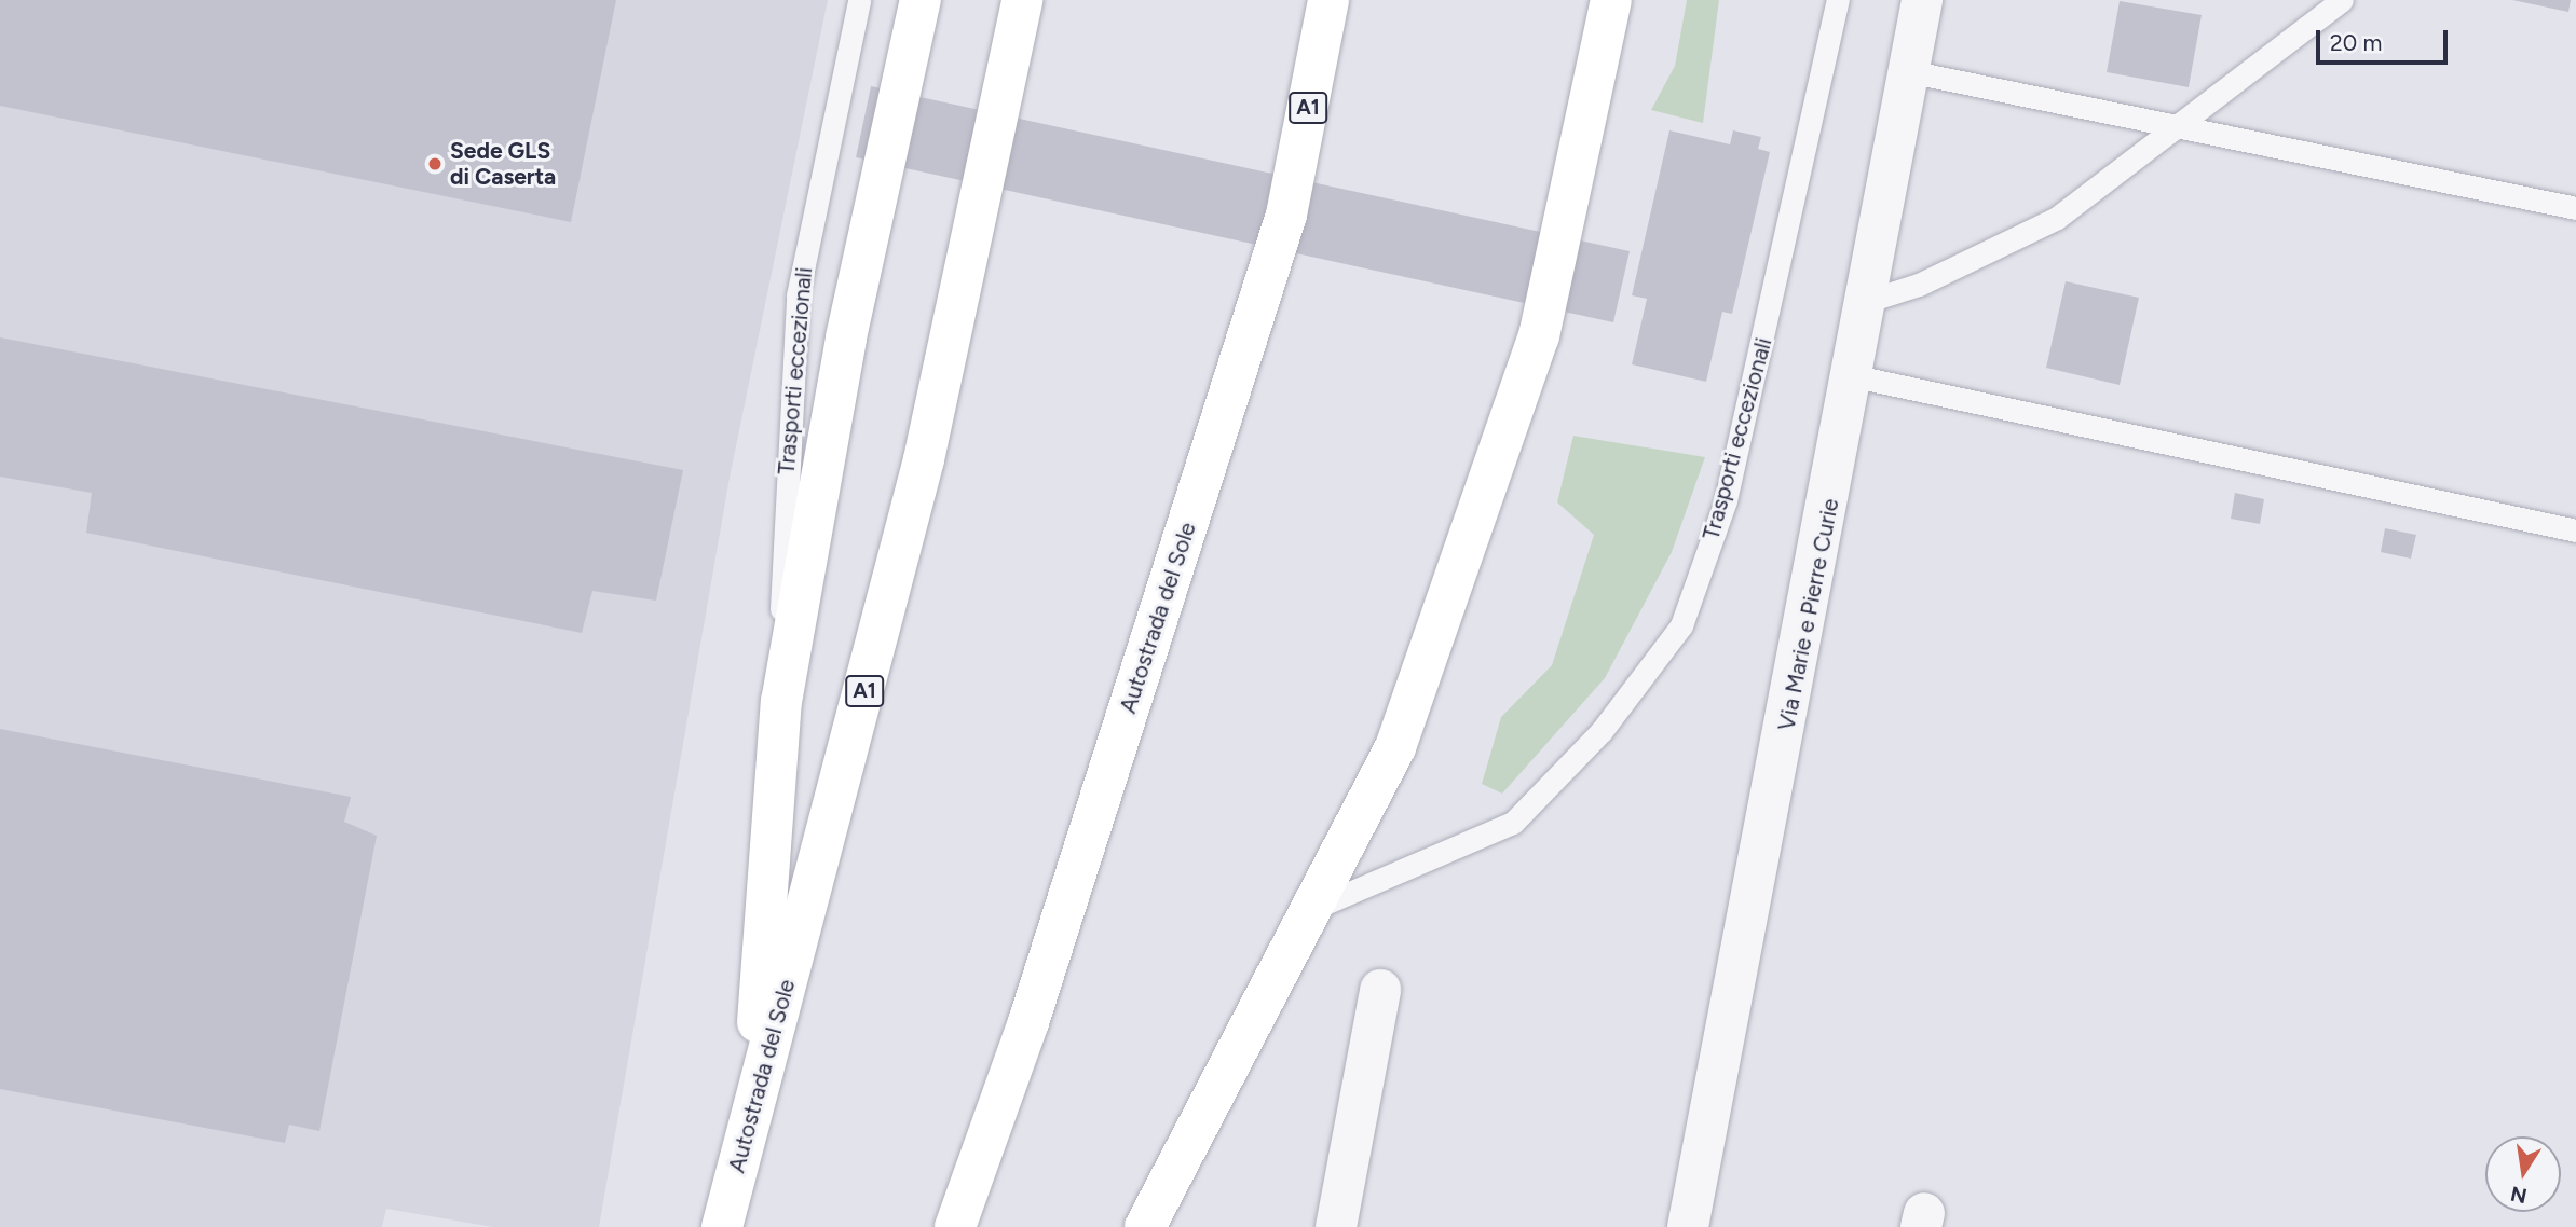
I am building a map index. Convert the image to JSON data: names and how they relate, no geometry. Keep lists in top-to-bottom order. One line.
{"streets":{"highway":["A1","Autostrada del Sole"],"street":["Via Marie e Pierre Curie"],"lane":["Trasporti eccezionali"]},"places":["Sede GLS di Caserta"],"scale_bar":"20 m","north":"bottom"}
